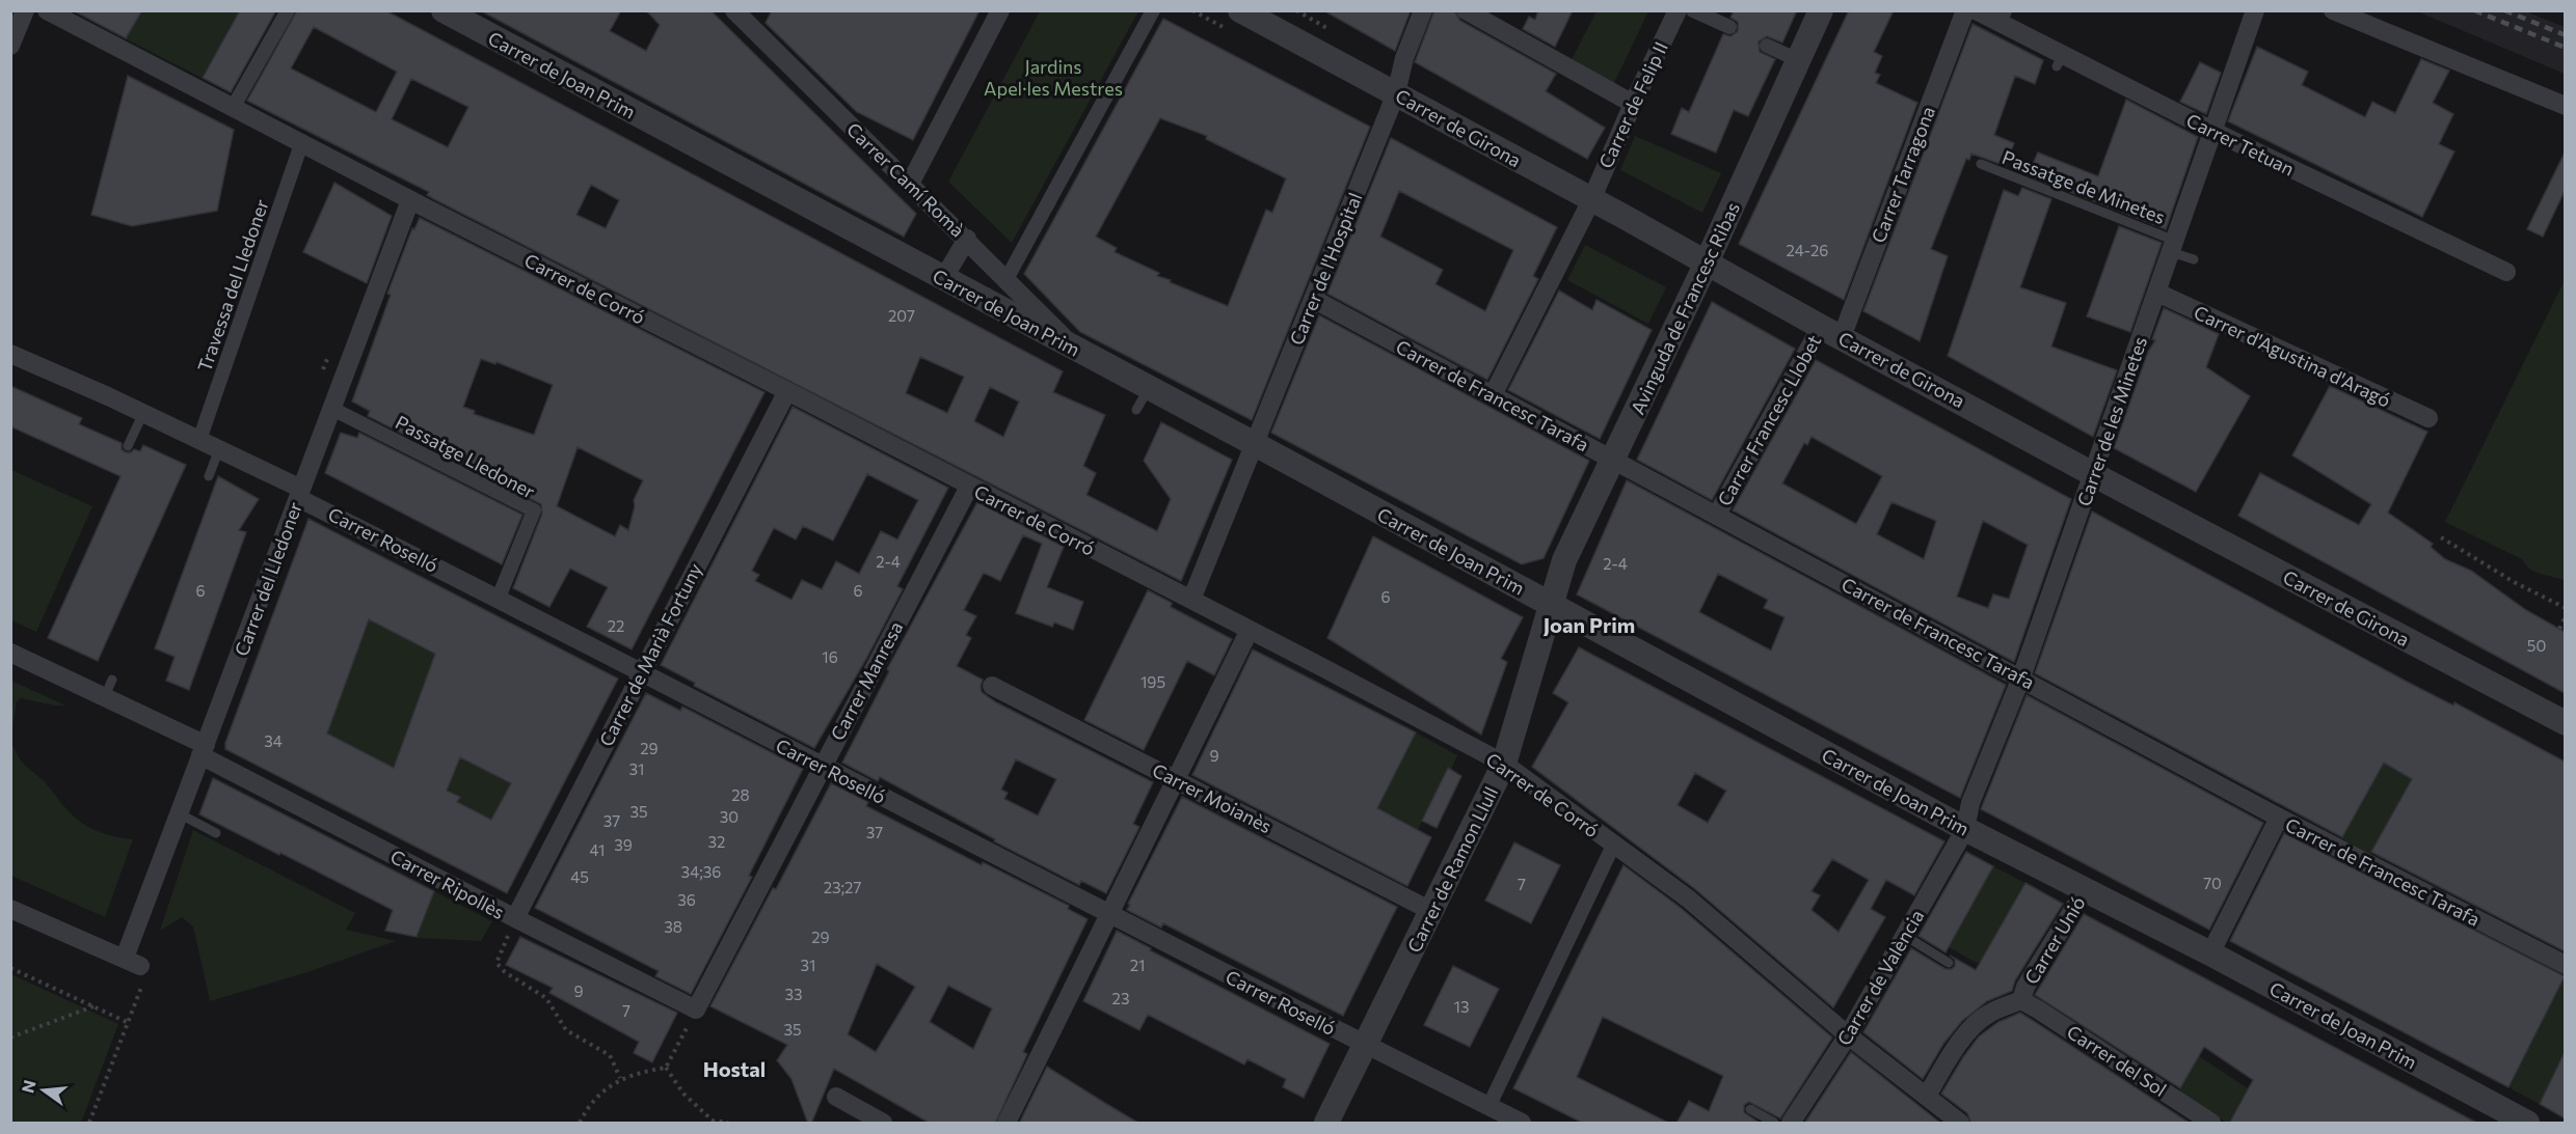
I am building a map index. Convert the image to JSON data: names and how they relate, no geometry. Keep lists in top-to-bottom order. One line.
{"streets":{"street":["Carrer de Joan Prim","Carrer de Felip II","Carrer de Girona","Carrer Tetuan","Carrer Tarragona","Carrer Camí Romà","Carrer de l'Hospital","Travessa del Lledoner","Carrer de Corró","Avinguda de Francesc Ribas","Carrer d'Agustina d'Aragó","Carrer de Francesc Tarafa","Carrer Francesc Llobet","Carrer de les Minetes","Passatge Lledoner","Carrer Roselló","Carrer del Lledoner","Carrer de Marià Fortuny","Carrer Manresa","Carrer Moianès","Carrer de Ramon Llull","Carrer Ripollès","Carrer Unió","Carrer de València","Carrer del Sol"],"lane":["Passatge de Minetes"]},"crossings":[["Carrer de Joan Prim","Carrer Camí Romà"],["Carrer de Joan Prim","Carrer de l'Hospital"],["Carrer de Joan Prim","Avinguda de Francesc Ribas"],["Carrer de Joan Prim","Carrer de les Minetes"],["Carrer de Joan Prim","Carrer de Ramon Llull"],["Carrer de Joan Prim","Carrer Unió"],["Carrer de Joan Prim","Carrer de València"],["Carrer de Felip II","Carrer de Girona"],["Carrer de Felip II","Carrer de Francesc Tarafa"],["Carrer de Girona","Carrer Tarragona"],["Carrer de Girona","Carrer de l'Hospital"],["Carrer de Girona","Avinguda de Francesc Ribas"],["Carrer de Girona","Carrer Francesc Llobet"],["Carrer de Girona","Carrer de les Minetes"],["Carrer Tetuan","Carrer de les Minetes"],["Carrer Tarragona","Carrer Francesc Llobet"],["Passatge de Minetes","Carrer de les Minetes"],["Carrer de l'Hospital","Carrer de Corró"],["Carrer de l'Hospital","Carrer de Francesc Tarafa"],["Travessa del Lledoner","Carrer de Corró"],["Travessa del Lledoner","Carrer Roselló"],["Carrer de Corró","Carrer del Lledoner"],["Carrer de Corró","Carrer de Marià Fortuny"],["Carrer de Corró","Carrer Manresa"],["Carrer de Corró","Carrer de Ramon Llull"],["Carrer de Corró","Carrer Unió"],["Carrer de Corró","Carrer de València"],["Avinguda de Francesc Ribas","Carrer de Francesc Tarafa"],["Avinguda de Francesc Ribas","Carrer de Ramon Llull"],["Carrer d'Agustina d'Aragó","Carrer de les Minetes"],["Carrer de Francesc Tarafa","Carrer Francesc Llobet"],["Carrer de Francesc Tarafa","Carrer de les Minetes"],["Carrer de les Minetes","Carrer de València"],["Passatge Lledoner","Carrer Roselló"],["Passatge Lledoner","Carrer del Lledoner"],["Carrer Roselló","Carrer del Lledoner"],["Carrer Roselló","Carrer de Marià Fortuny"],["Carrer Roselló","Carrer Manresa"],["Carrer Roselló","Carrer de Ramon Llull"],["Carrer del Lledoner","Carrer Ripollès"],["Carrer de Marià Fortuny","Carrer Ripollès"],["Carrer Manresa","Carrer Ripollès"],["Carrer Moianès","Carrer de Ramon Llull"],["Carrer Unió","Carrer del Sol"]],"districts":["Joan Prim","Hostal"],"parks":["Jardins Apel·les Mestres"],"house_numbers":["24-26","207","2-4","2-4","6","6","6","22","50","16","195","34","29","9","31","28","35","30","37","37","32","39","41","34;36","45","70","7","23;27","36","38","29","31","21","9","33","23","13","7","35"],"north":"left"}
